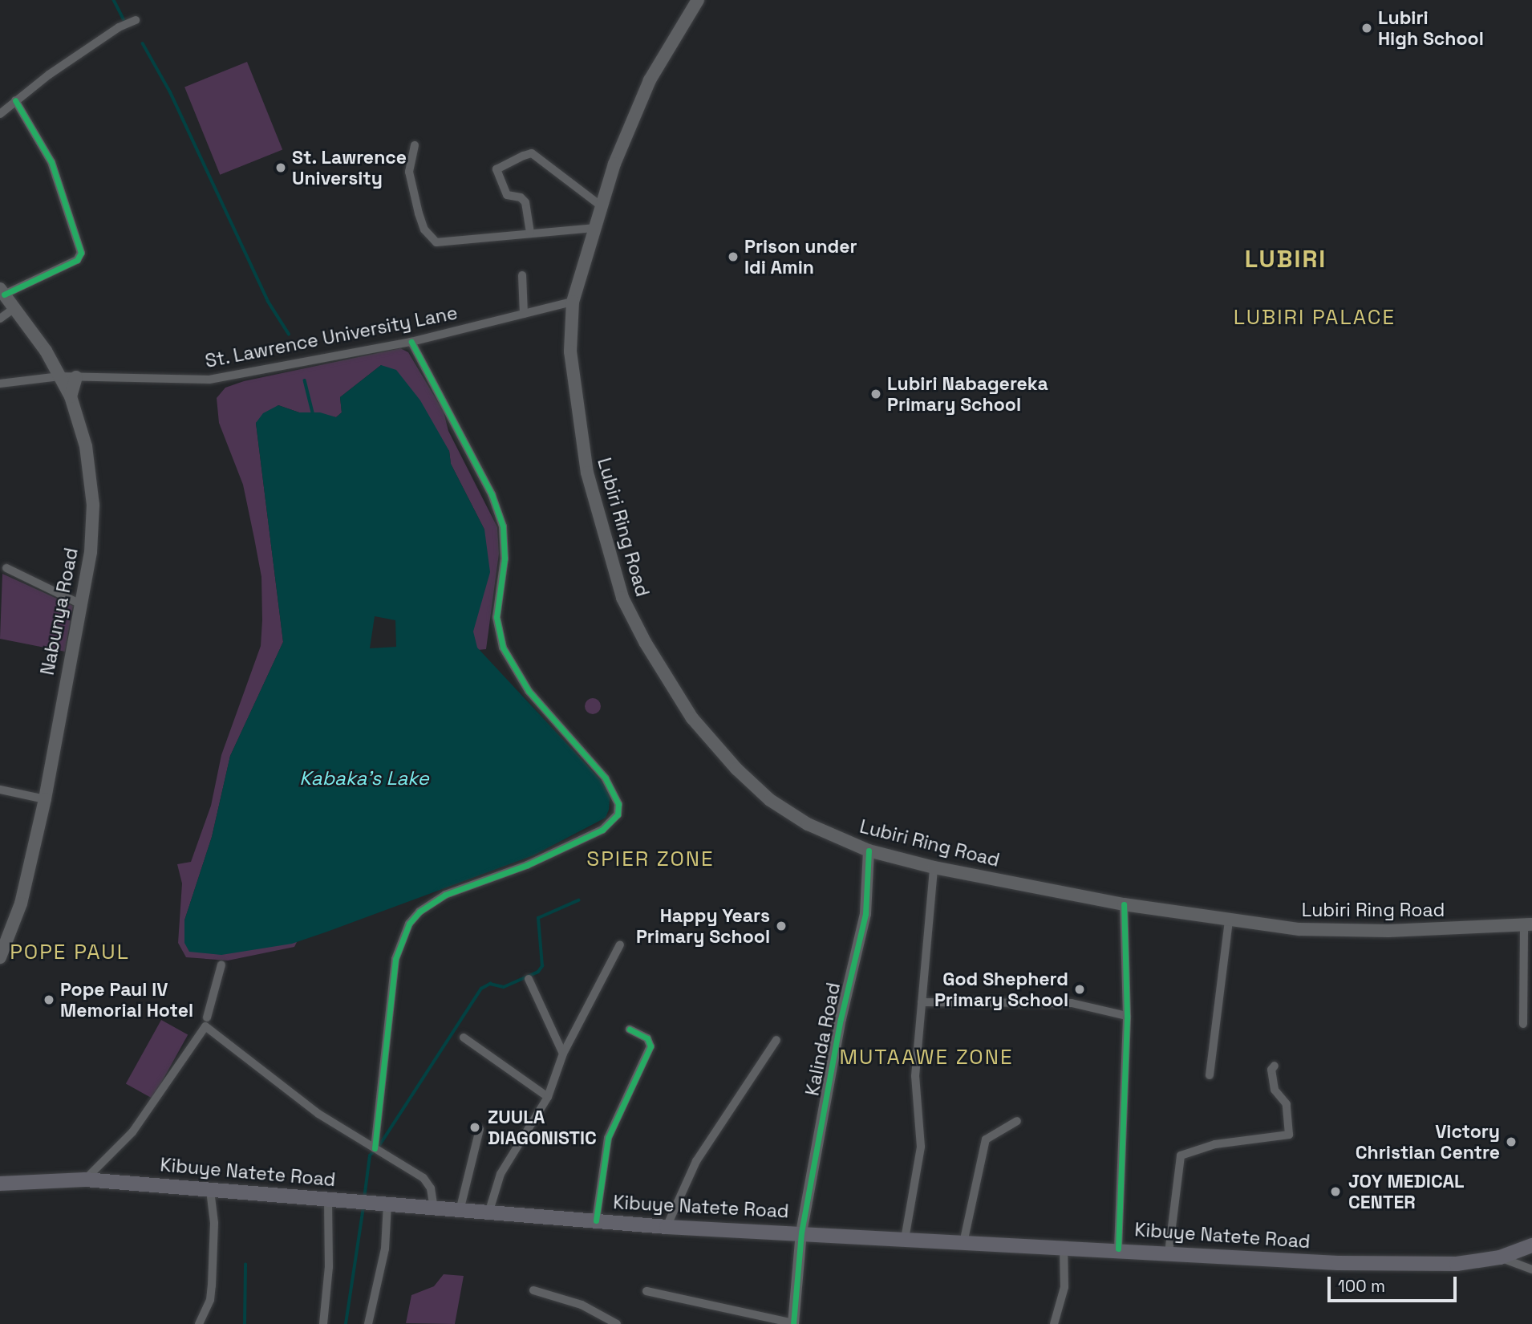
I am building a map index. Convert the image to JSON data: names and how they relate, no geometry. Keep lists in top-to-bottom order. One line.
{"streets":{"main road":["Lubiri Ring Road","Nabunya Road","Kibuye Natete Road"],"street":["St. Lawrence University Lane","Kalinda Road"]},"crossings":[["St. Lawrence University Lane","Lubiri Ring Road"],["St. Lawrence University Lane","Nabunya Road"],["Lubiri Ring Road","Kalinda Road"],["Kalinda Road","Kibuye Natete Road"]],"districts":["LUBIRI","LUBIRI PALACE","SPIER ZONE","POPE PAUL","MUTAAWE ZONE"],"water":["Kabaka's Lake"],"places":["Lubiri High School","St. Lawrence University","Prison under Idi Amin","Lubiri Nabagereka Primary School","Happy Years Primary School","God Shepherd Primary School","Pope Paul IV Memorial Hotel","ZUULA DIAGONISTIC","Victory Christian Centre","JOY MEDICAL CENTER"],"scale_bar":"100 m"}
